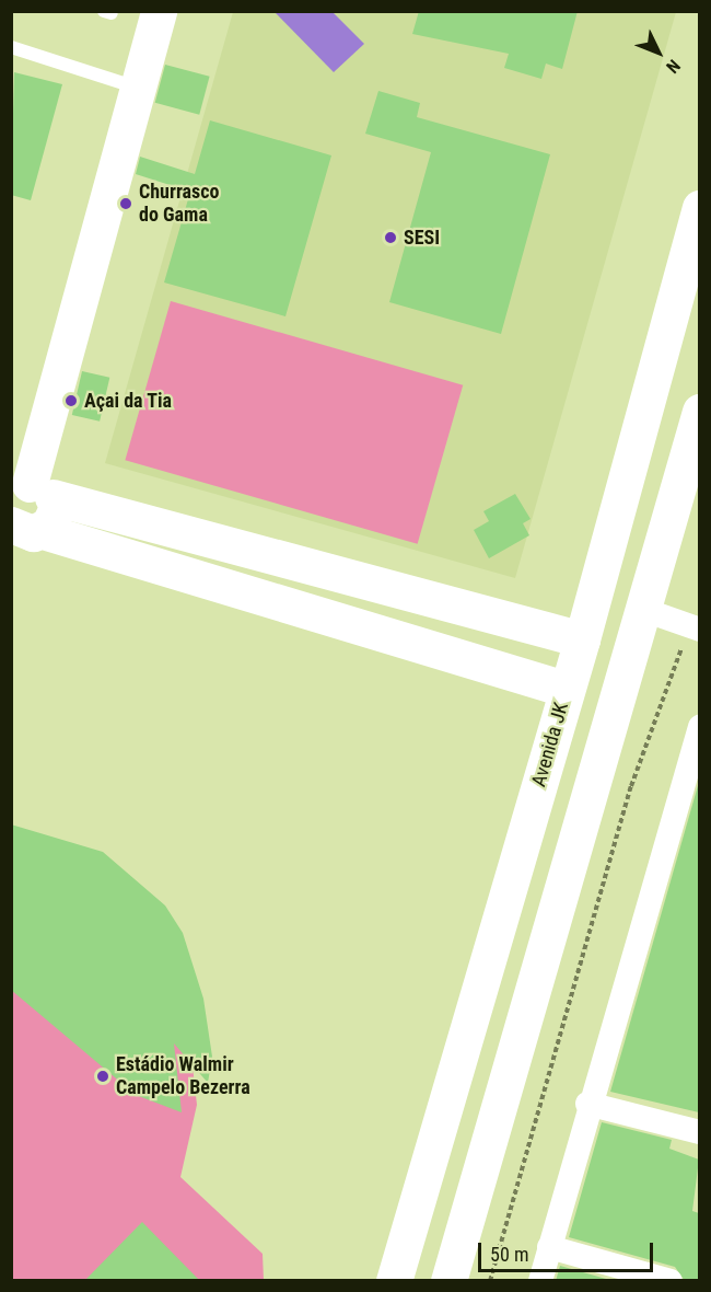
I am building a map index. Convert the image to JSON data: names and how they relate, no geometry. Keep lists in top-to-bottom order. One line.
{"streets":{"main road":["Avenida JK"]},"places":["Churrasco do Gama","SESI","Açai da Tia","Estádio Walmir Campelo Bezerra"],"scale_bar":"50 m","north":"bottom right"}
